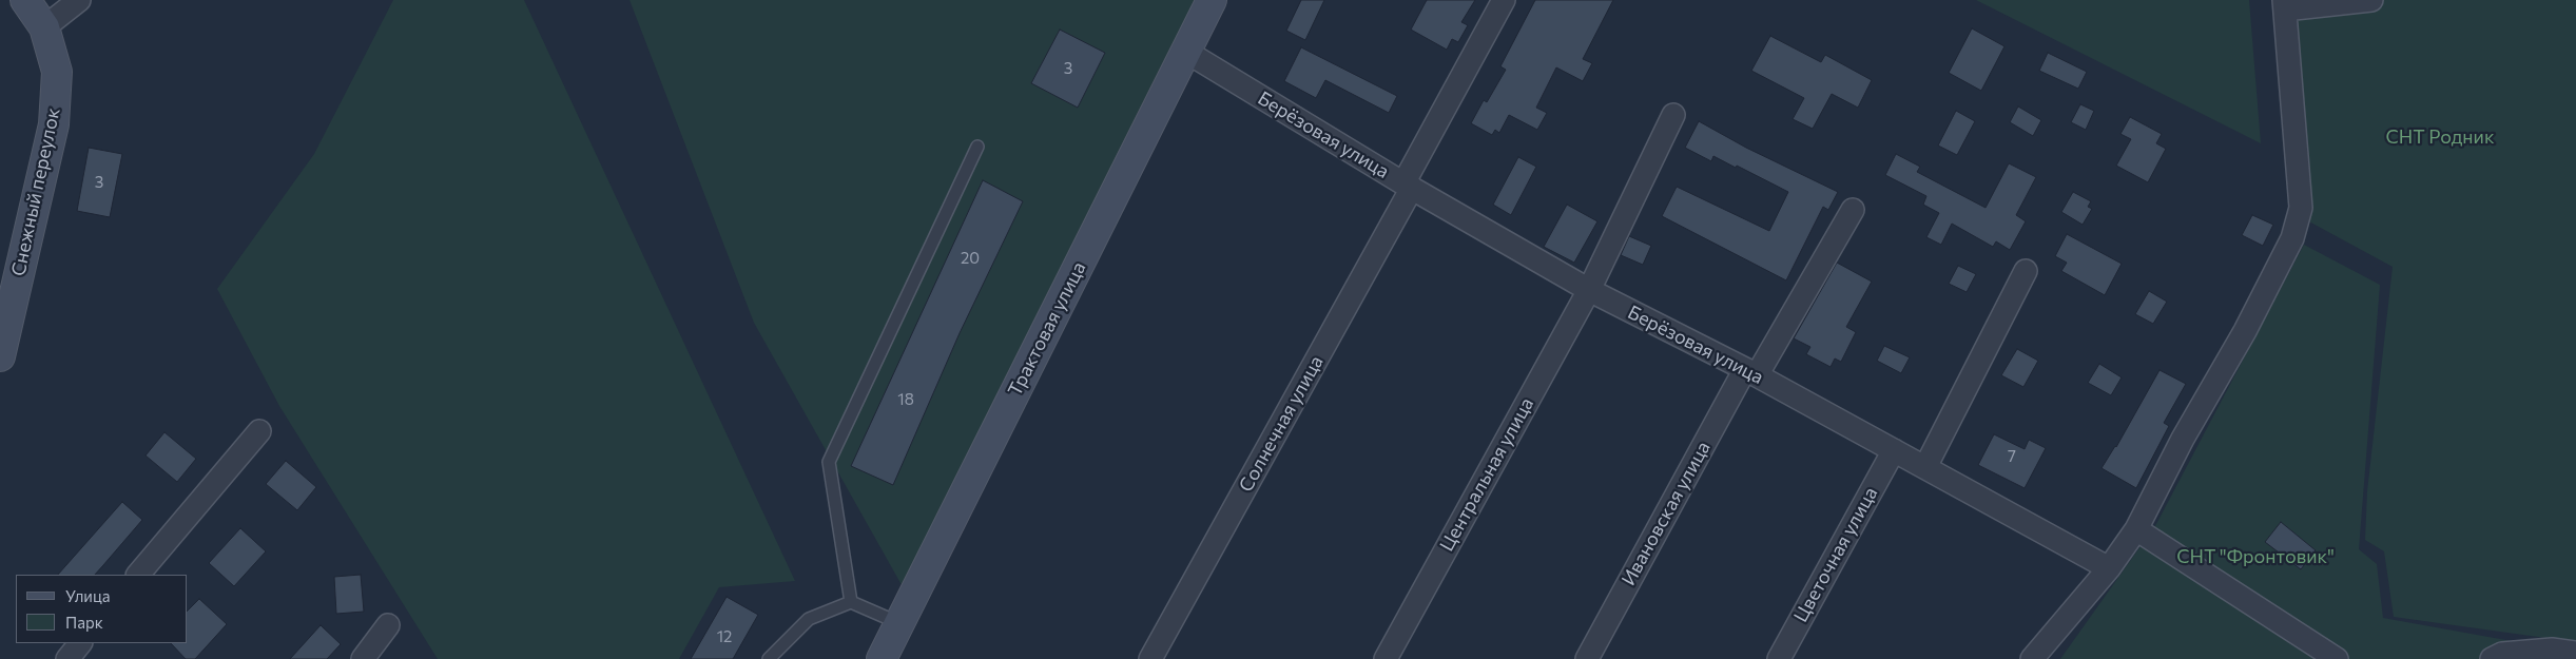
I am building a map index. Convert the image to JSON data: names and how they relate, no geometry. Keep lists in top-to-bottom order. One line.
{"streets":{"street":["Берёзовая улица","Снежный переулок","Трактовая улица","Солнечная улица","Центральная улица","Ивановская улица","Цветочная улица"]},"crossings":[["Берёзовая улица","Трактовая улица"],["Берёзовая улица","Солнечная улица"],["Берёзовая улица","Центральная улица"],["Берёзовая улица","Ивановская улица"],["Берёзовая улица","Цветочная улица"]],"parks":["СНТ Родник","СНТ \"Фронтовик\""],"house_numbers":["3","3","20","18","7","12"],"legend":["Улица","Парк"]}
